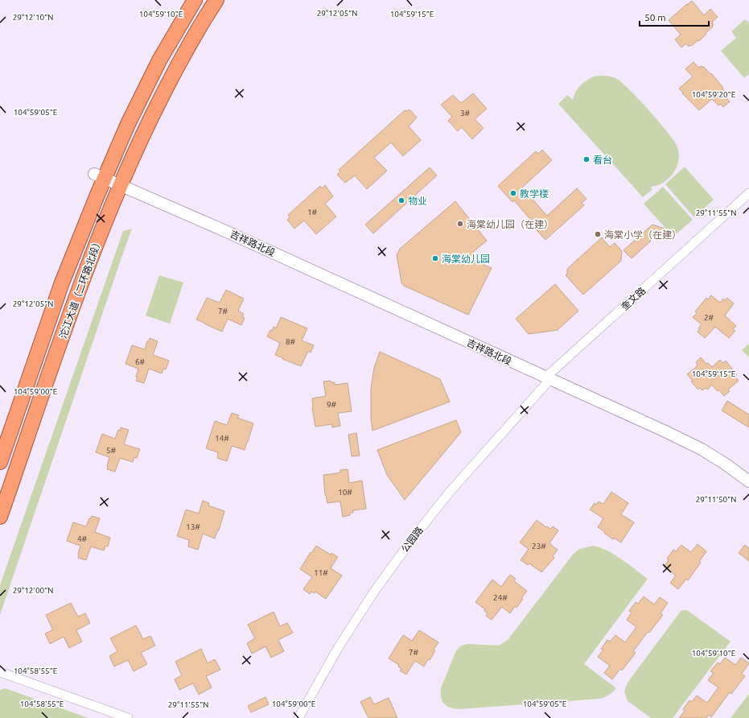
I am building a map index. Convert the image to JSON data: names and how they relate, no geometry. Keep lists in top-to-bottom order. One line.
{"streets":{"highway":["沱江大道（二环路北段）"],"street":["吉祥路北段","奎文路","公园路"]},"crossings":[["吉祥路北段","沱江大道（二环路北段）"],["吉祥路北段","奎文路"],["吉祥路北段","公园路"],["奎文路","公园路"]],"places":["看台","教学楼","物业","海棠幼儿园（在建）","海棠小学（在建）","海棠幼儿园"],"house_numbers":["3#","1#","7#","2#","8#","6#","9#","14#","5#","10#","13#","4#","23#","11#","24#","7#"],"scale_bar":"50 m","coordinates":["29°12'05\"N","104°59'10\"E","104°59'15\"E","29°12'10\"N","104°59'20\"E","104°59'05\"E","29°11'55\"N","104°59'00\"E","29°11'50\"N","29°12'00\"N","104°58'55\"E"]}
